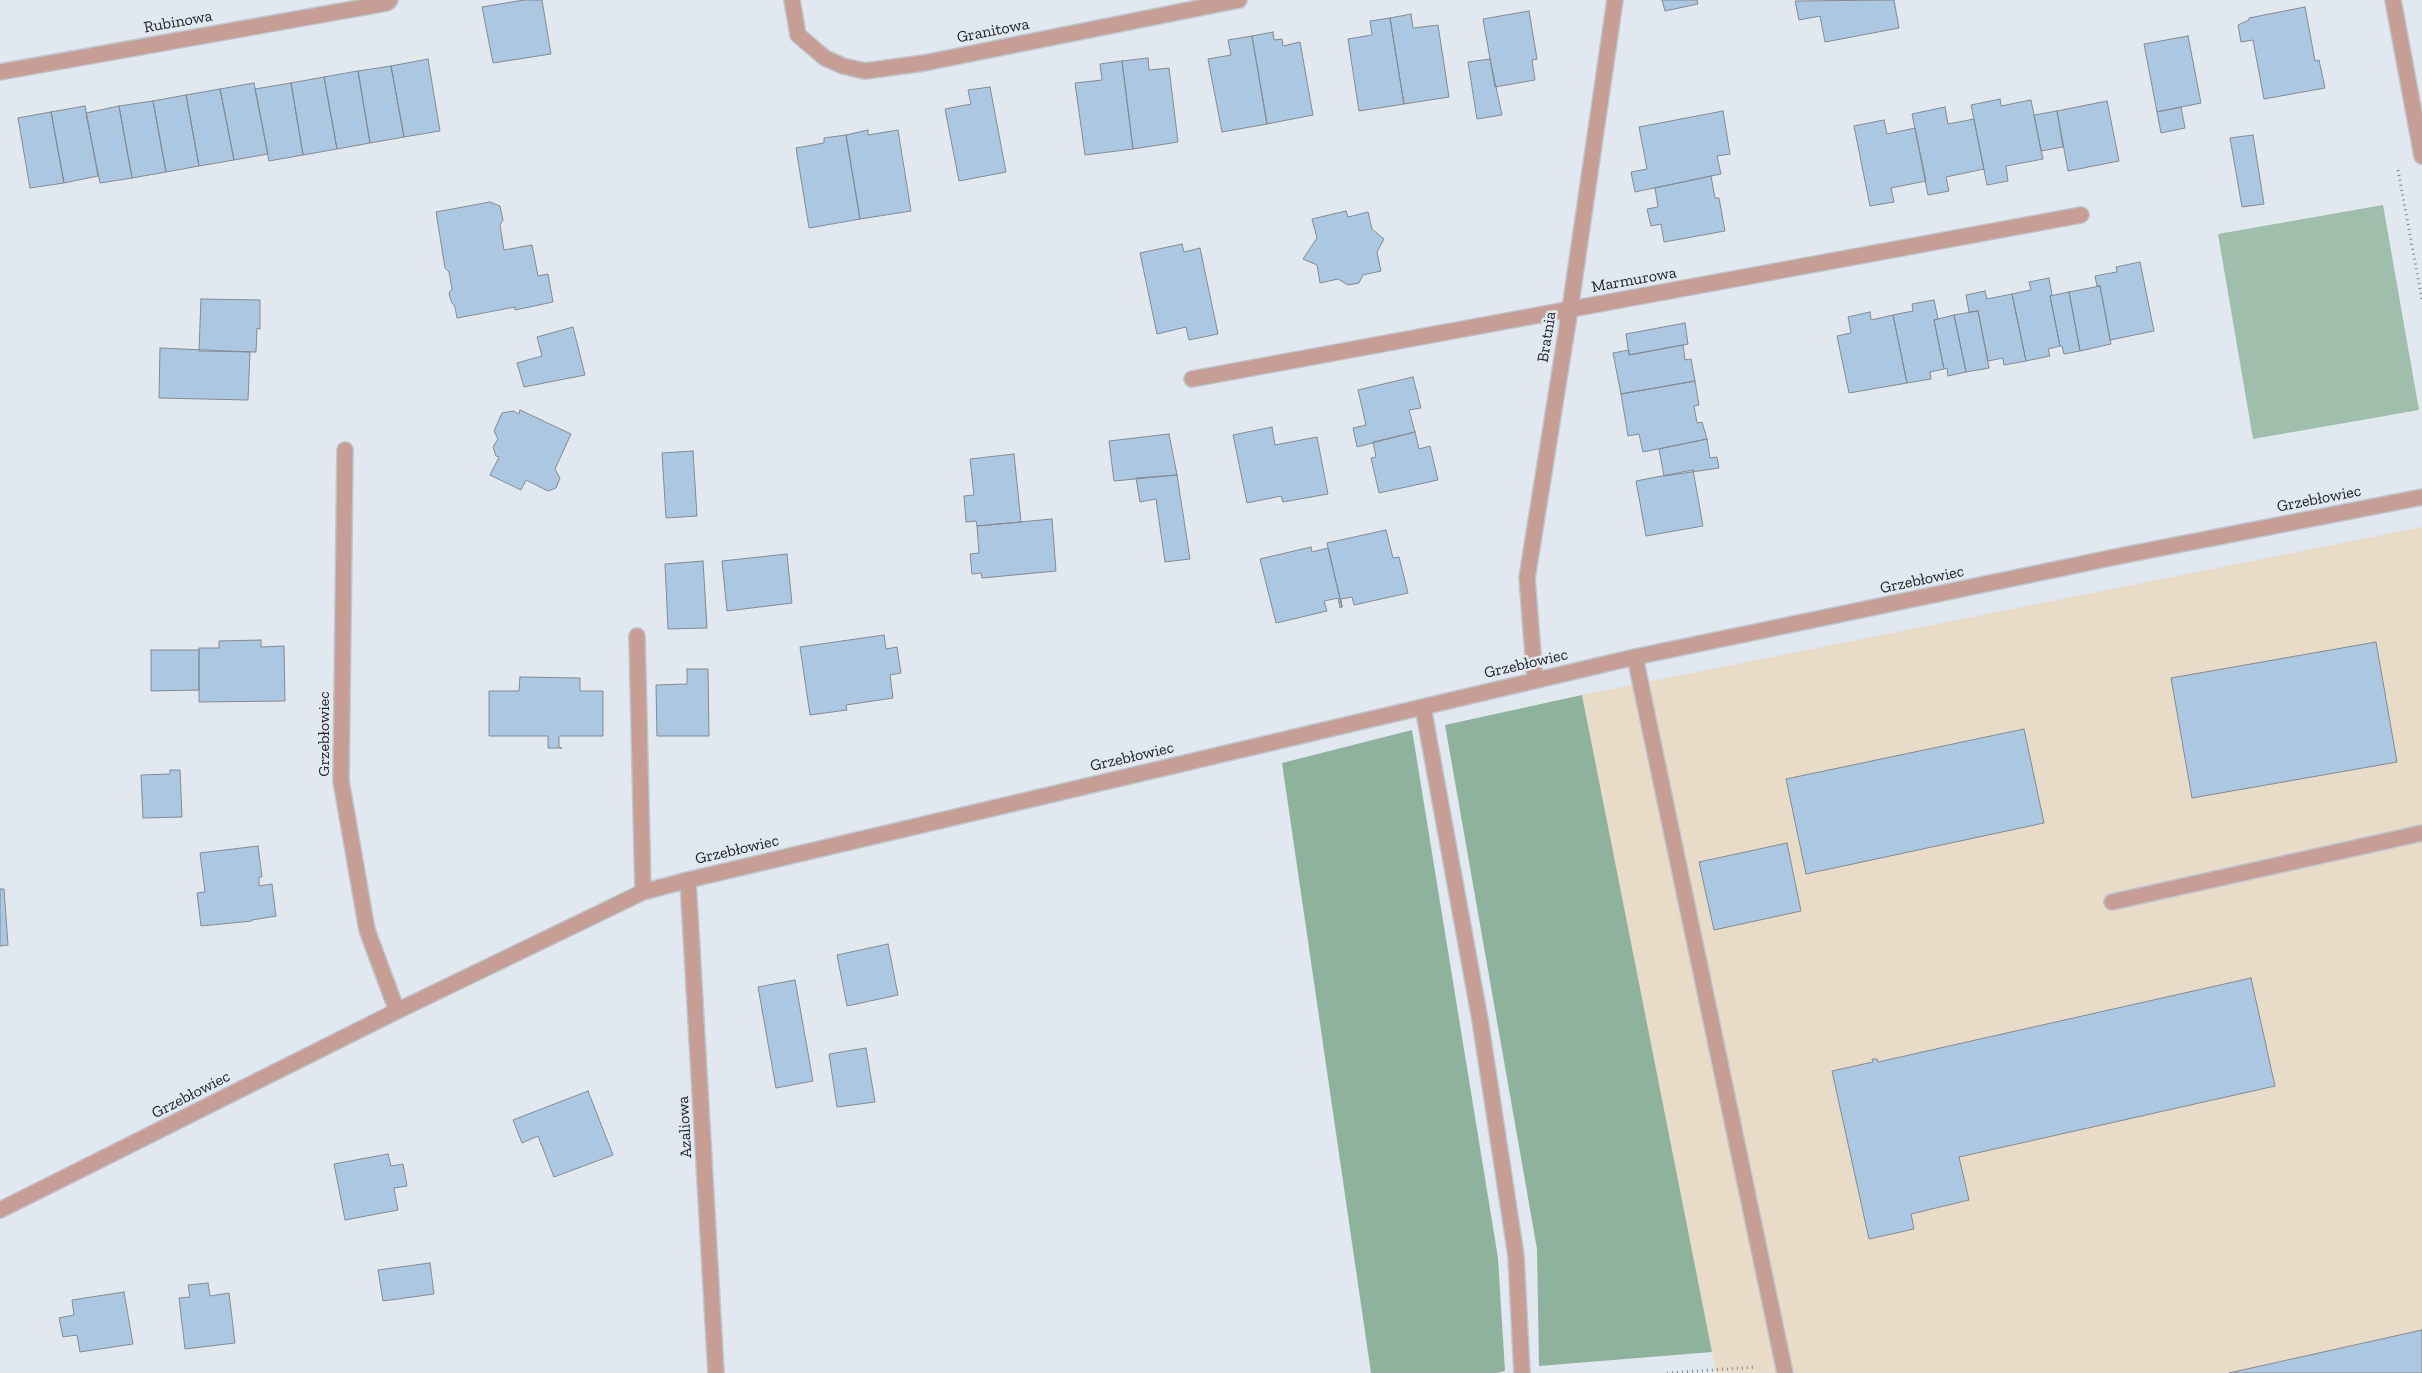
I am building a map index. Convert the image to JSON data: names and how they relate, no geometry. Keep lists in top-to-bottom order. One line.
{"streets":{"street":["Rubinowa","Granitowa","Marmurowa","Bratnia","Grzebłowiec","Azaliowa"]},"crossings":[["Marmurowa","Bratnia"],["Bratnia","Grzebłowiec"],["Grzebłowiec","Azaliowa"]]}
